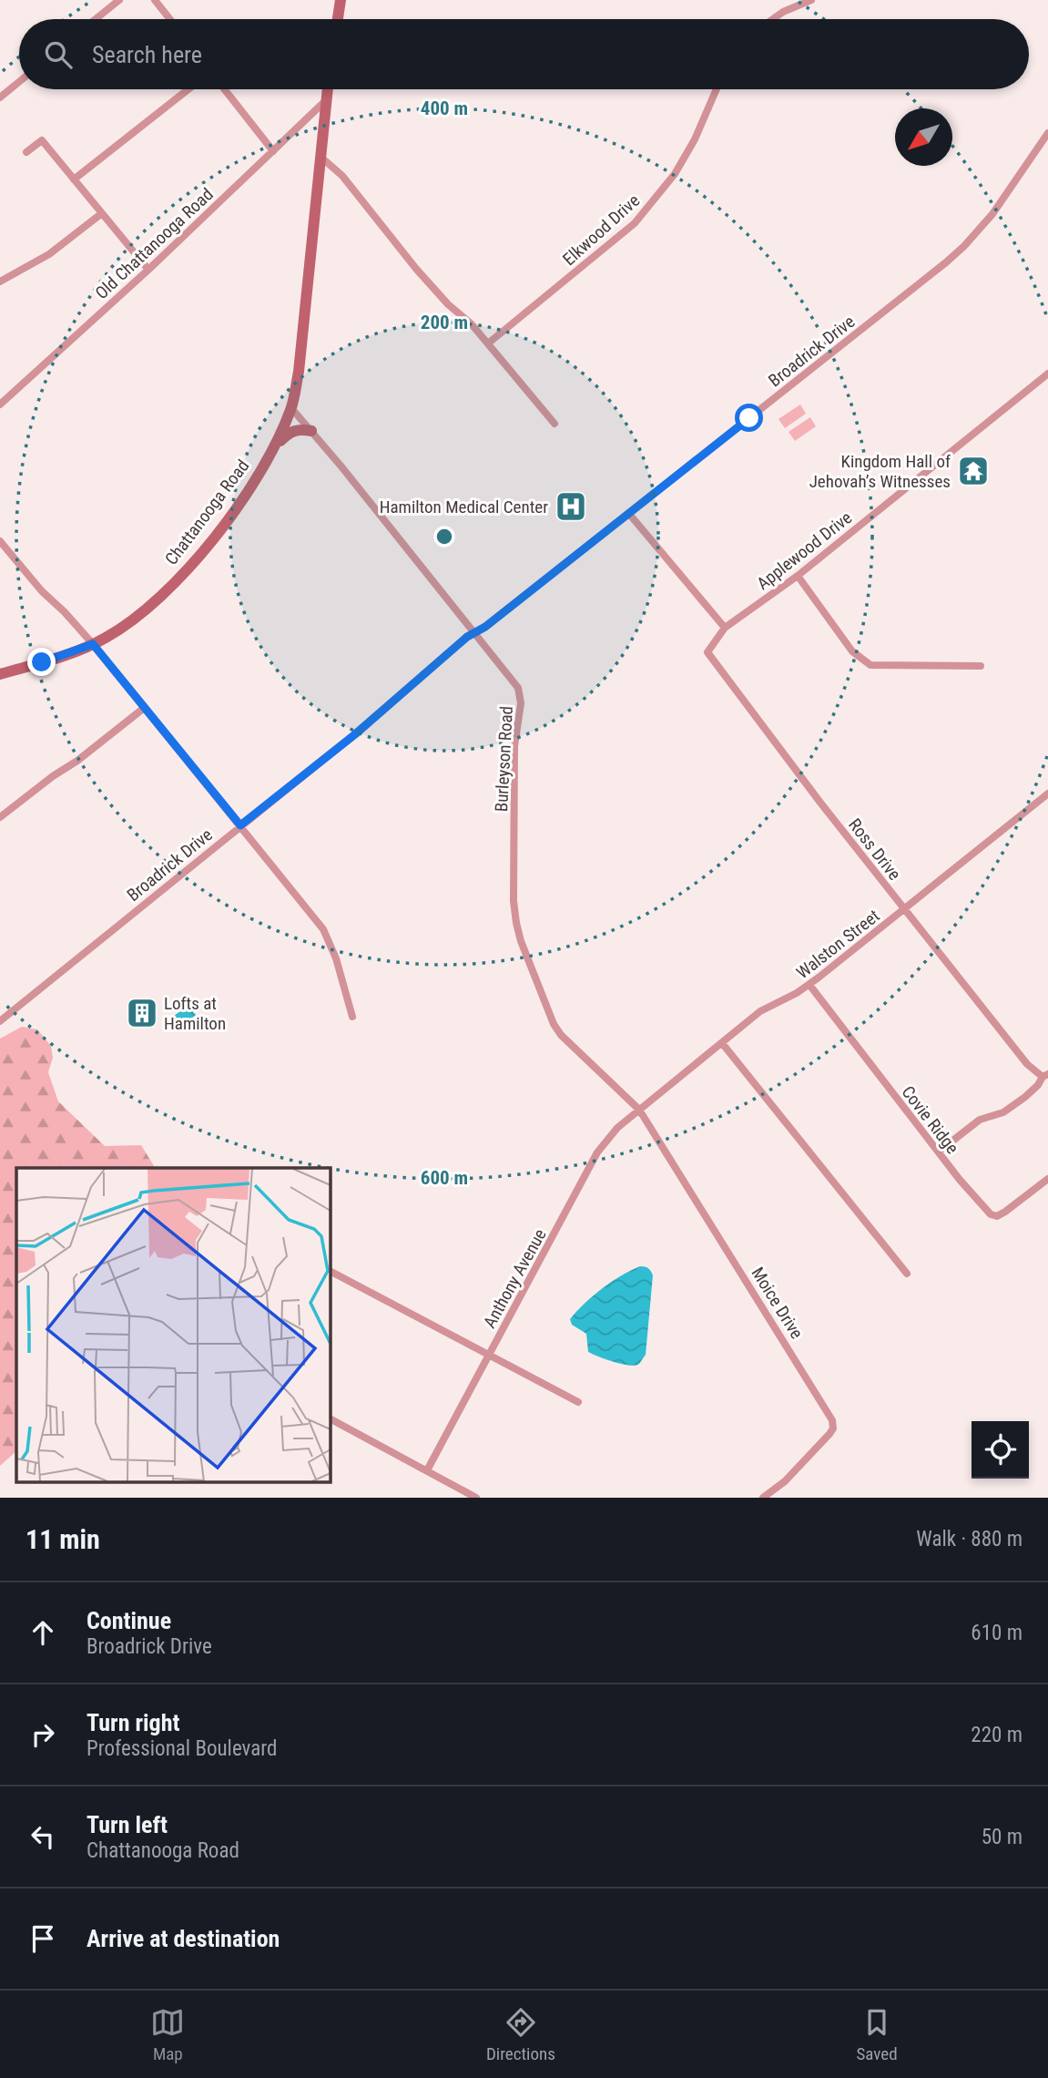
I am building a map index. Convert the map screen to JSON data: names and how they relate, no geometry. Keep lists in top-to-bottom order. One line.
{"streets":{"main road":["Chattanooga Road"],"street":["Elkwood Drive","Old Chattanooga Road","Broadrick Drive","Applewood Drive","Burleyson Road","Ross Drive","Walston Street","Covie Ridge","Anthony Avenue","Moice Drive"]},"crossings":[["Old Chattanooga Road","Chattanooga Road"],["Broadrick Drive","Burleyson Road"],["Chattanooga Road","Burleyson Road"],["Applewood Drive","Ross Drive"],["Burleyson Road","Walston Street"],["Burleyson Road","Anthony Avenue"],["Burleyson Road","Moice Drive"],["Ross Drive","Walston Street"],["Walston Street","Covie Ridge"],["Walston Street","Anthony Avenue"],["Walston Street","Moice Drive"],["Anthony Avenue","Moice Drive"]],"places":{"temple":["Kingdom Hall of Jehovah’s Witnesses"],"hospital":["Hamilton Medical Center"],"building":["Lofts at Hamilton"]},"north":"bottom left","page":{"search":"Search here","heading":["11 min","Walk · 880 m"],"list":[["Continue","Broadrick Drive","610 m"],["Turn right","Professional Boulevard","220 m"],["Turn left","Chattanooga Road","50 m"],"Arrive at destination"],"nav":["Map","Directions","Saved"]},"rings":["400 m","200 m","600 m"]}
